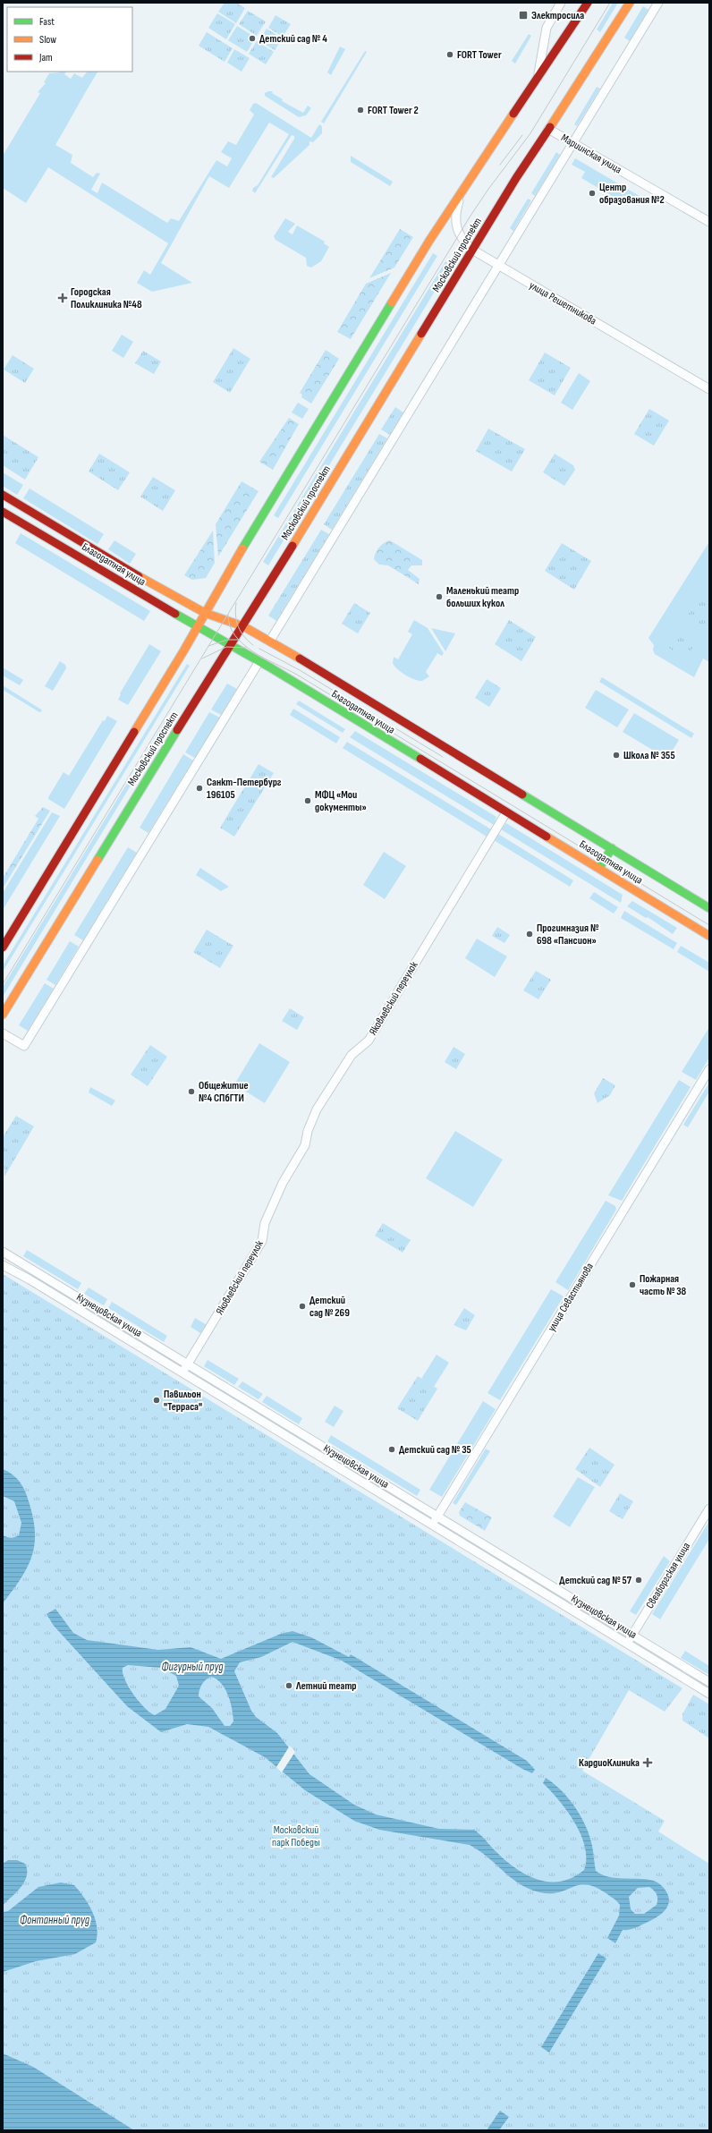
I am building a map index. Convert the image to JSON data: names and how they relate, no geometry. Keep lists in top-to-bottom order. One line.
{"streets":{"main road":["Московский проспект","Благодатная улица"],"street":["Мариинская улица","улица Решетникова","Яковлевский переулок","улица Севастьянова","Кузнецовская улица","Свеаборгская улица"]},"crossings":[["Мариинская улица","Московский проспект"],["Московский проспект","улица Решетникова"],["Московский проспект","Благодатная улица"],["Благодатная улица","Яковлевский переулок"],["Яковлевский переулок","Кузнецовская улица"],["улица Севастьянова","Кузнецовская улица"],["Кузнецовская улица","Свеаборгская улица"]],"water":["Фигурный пруд","Фонтанный пруд"],"parks":["Московский парк Победы"],"places":{"transit":["Электросила"],"other":["Детский сад № 4","FORT Tower","FORT Tower 2","Центр образования №2","Маленький театр больших кукол","Школа № 355","Санкт-Петербург 196105","МФЦ «Мои документы»","Прогимназия № 698 «Пансион»","Общежитие №4 СПбГТИ","Пожарная часть № 38","Детский сад № 269","Павильон \"Терраса\"","Детский сад № 35","Детский сад № 57","Летний театр"],"health":["Городская Поликлиника №48","КардиоКлиника"]},"legend":["Fast","Slow","Jam"]}
